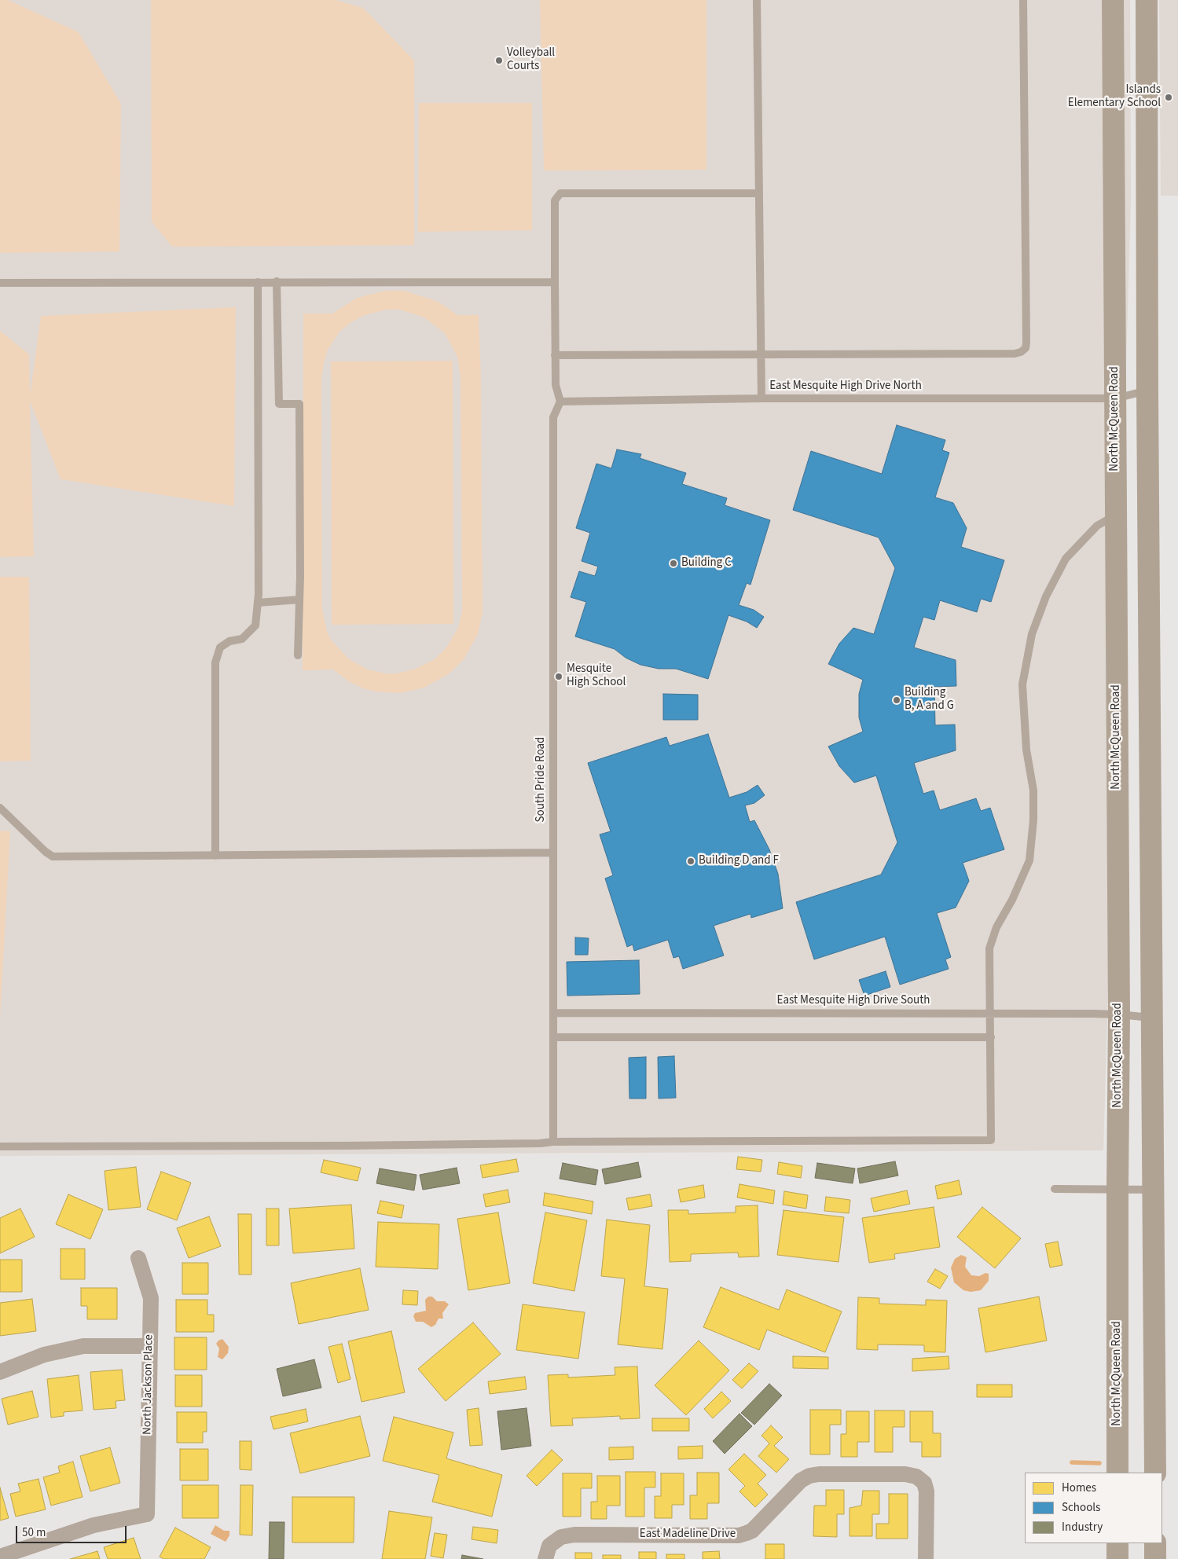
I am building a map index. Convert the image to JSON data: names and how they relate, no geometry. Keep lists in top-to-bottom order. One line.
{"streets":{"main road":["North McQueen Road"],"street":["North Jackson Place","East Madeline Drive"],"lane":["East Mesquite High Drive North","South Pride Road","East Mesquite High Drive South"]},"crossings":[["East Mesquite High Drive North","North McQueen Road"],["East Mesquite High Drive North","South Pride Road"],["North McQueen Road","East Mesquite High Drive South"],["South Pride Road","East Mesquite High Drive South"]],"places":["Volleyball Courts","Islands Elementary School","Building C","Mesquite High School","Building B, A and G","Building D and F"],"legend":["Homes","Schools","Industry"],"scale_bar":"50 m"}
